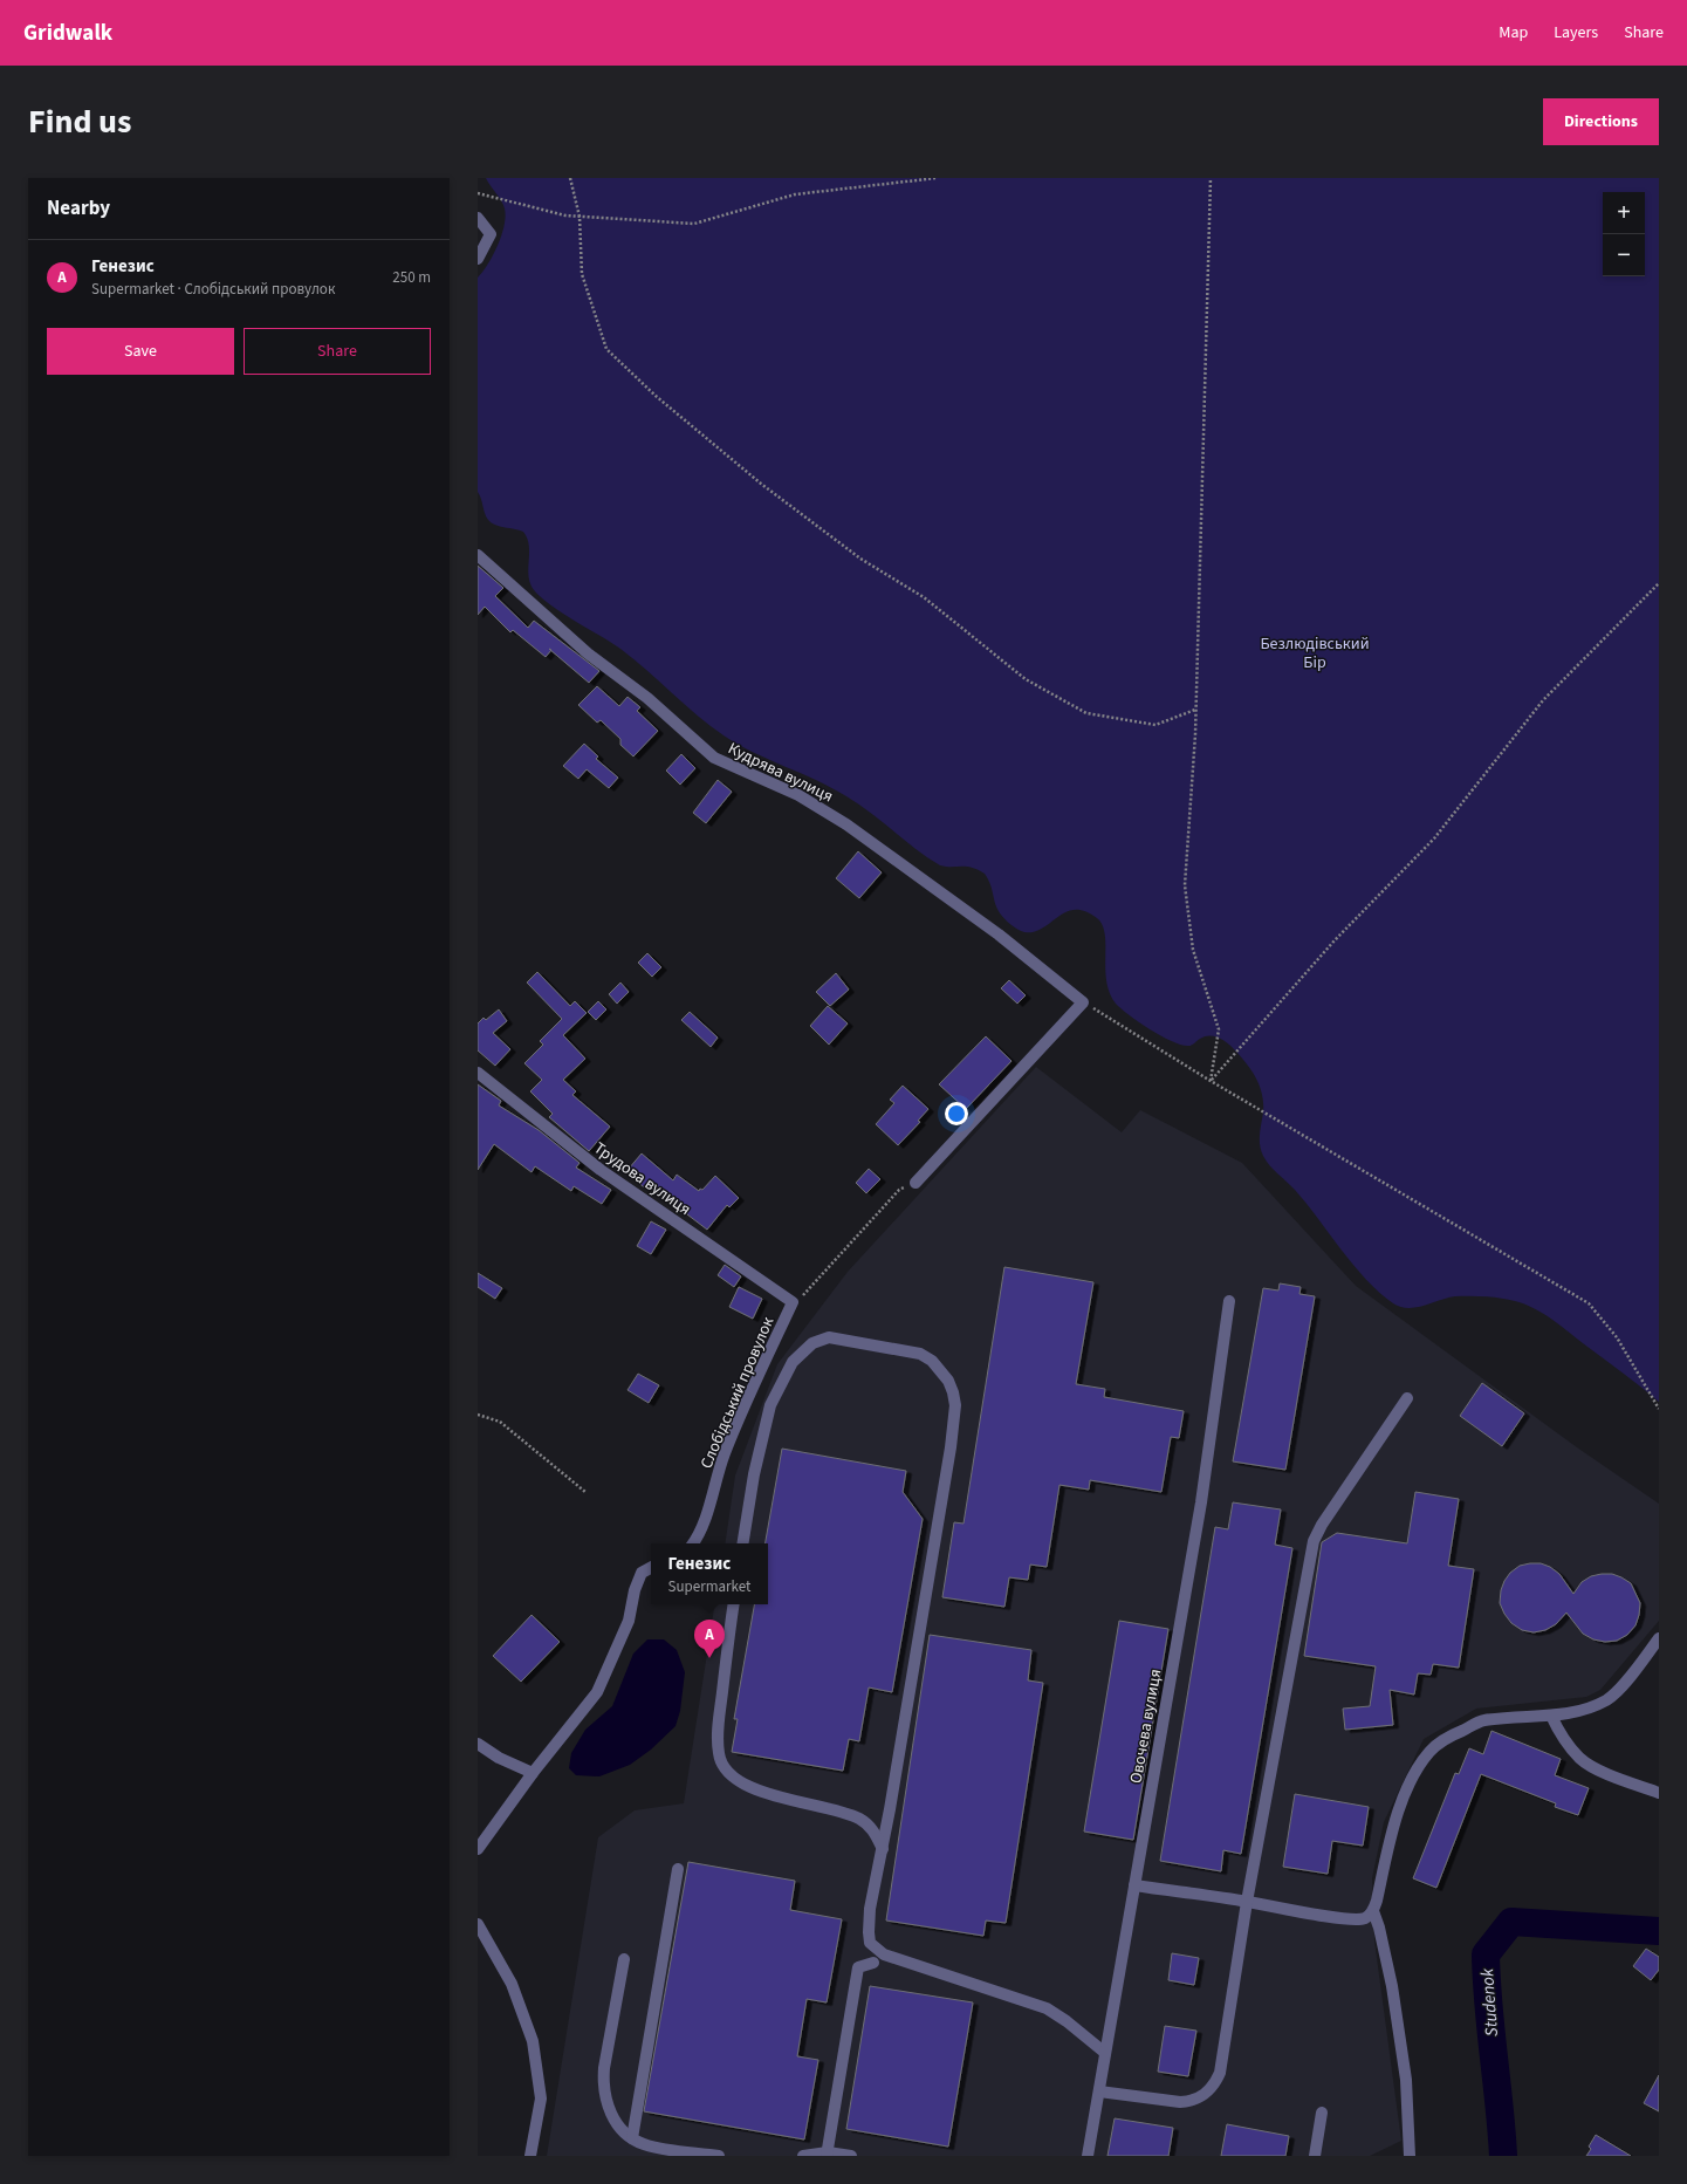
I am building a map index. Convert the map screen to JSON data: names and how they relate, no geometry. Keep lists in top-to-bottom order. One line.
{"streets":{"street":["Кудрява вулиця","Трудова вулиця","Слобідський провулок","Овочева вулиця"]},"crossings":[["Трудова вулиця","Слобідський провулок"]],"water":["Studenok"],"parks":["Безлюдівський Бір"],"page":{"header":"Gridwalk","nav":["Map","Layers","Share"],"title":"Find us","buttons":["Directions",["Save","Share"]],"heading":"Nearby","map_buttons":["+","−"],"list":[{"mark":"A","name":"Генезис","note":"Supermarket · Слобідський провулок","value":"250 m"}],"popup":["Генезис","Supermarket"],"pins":"A"}}
